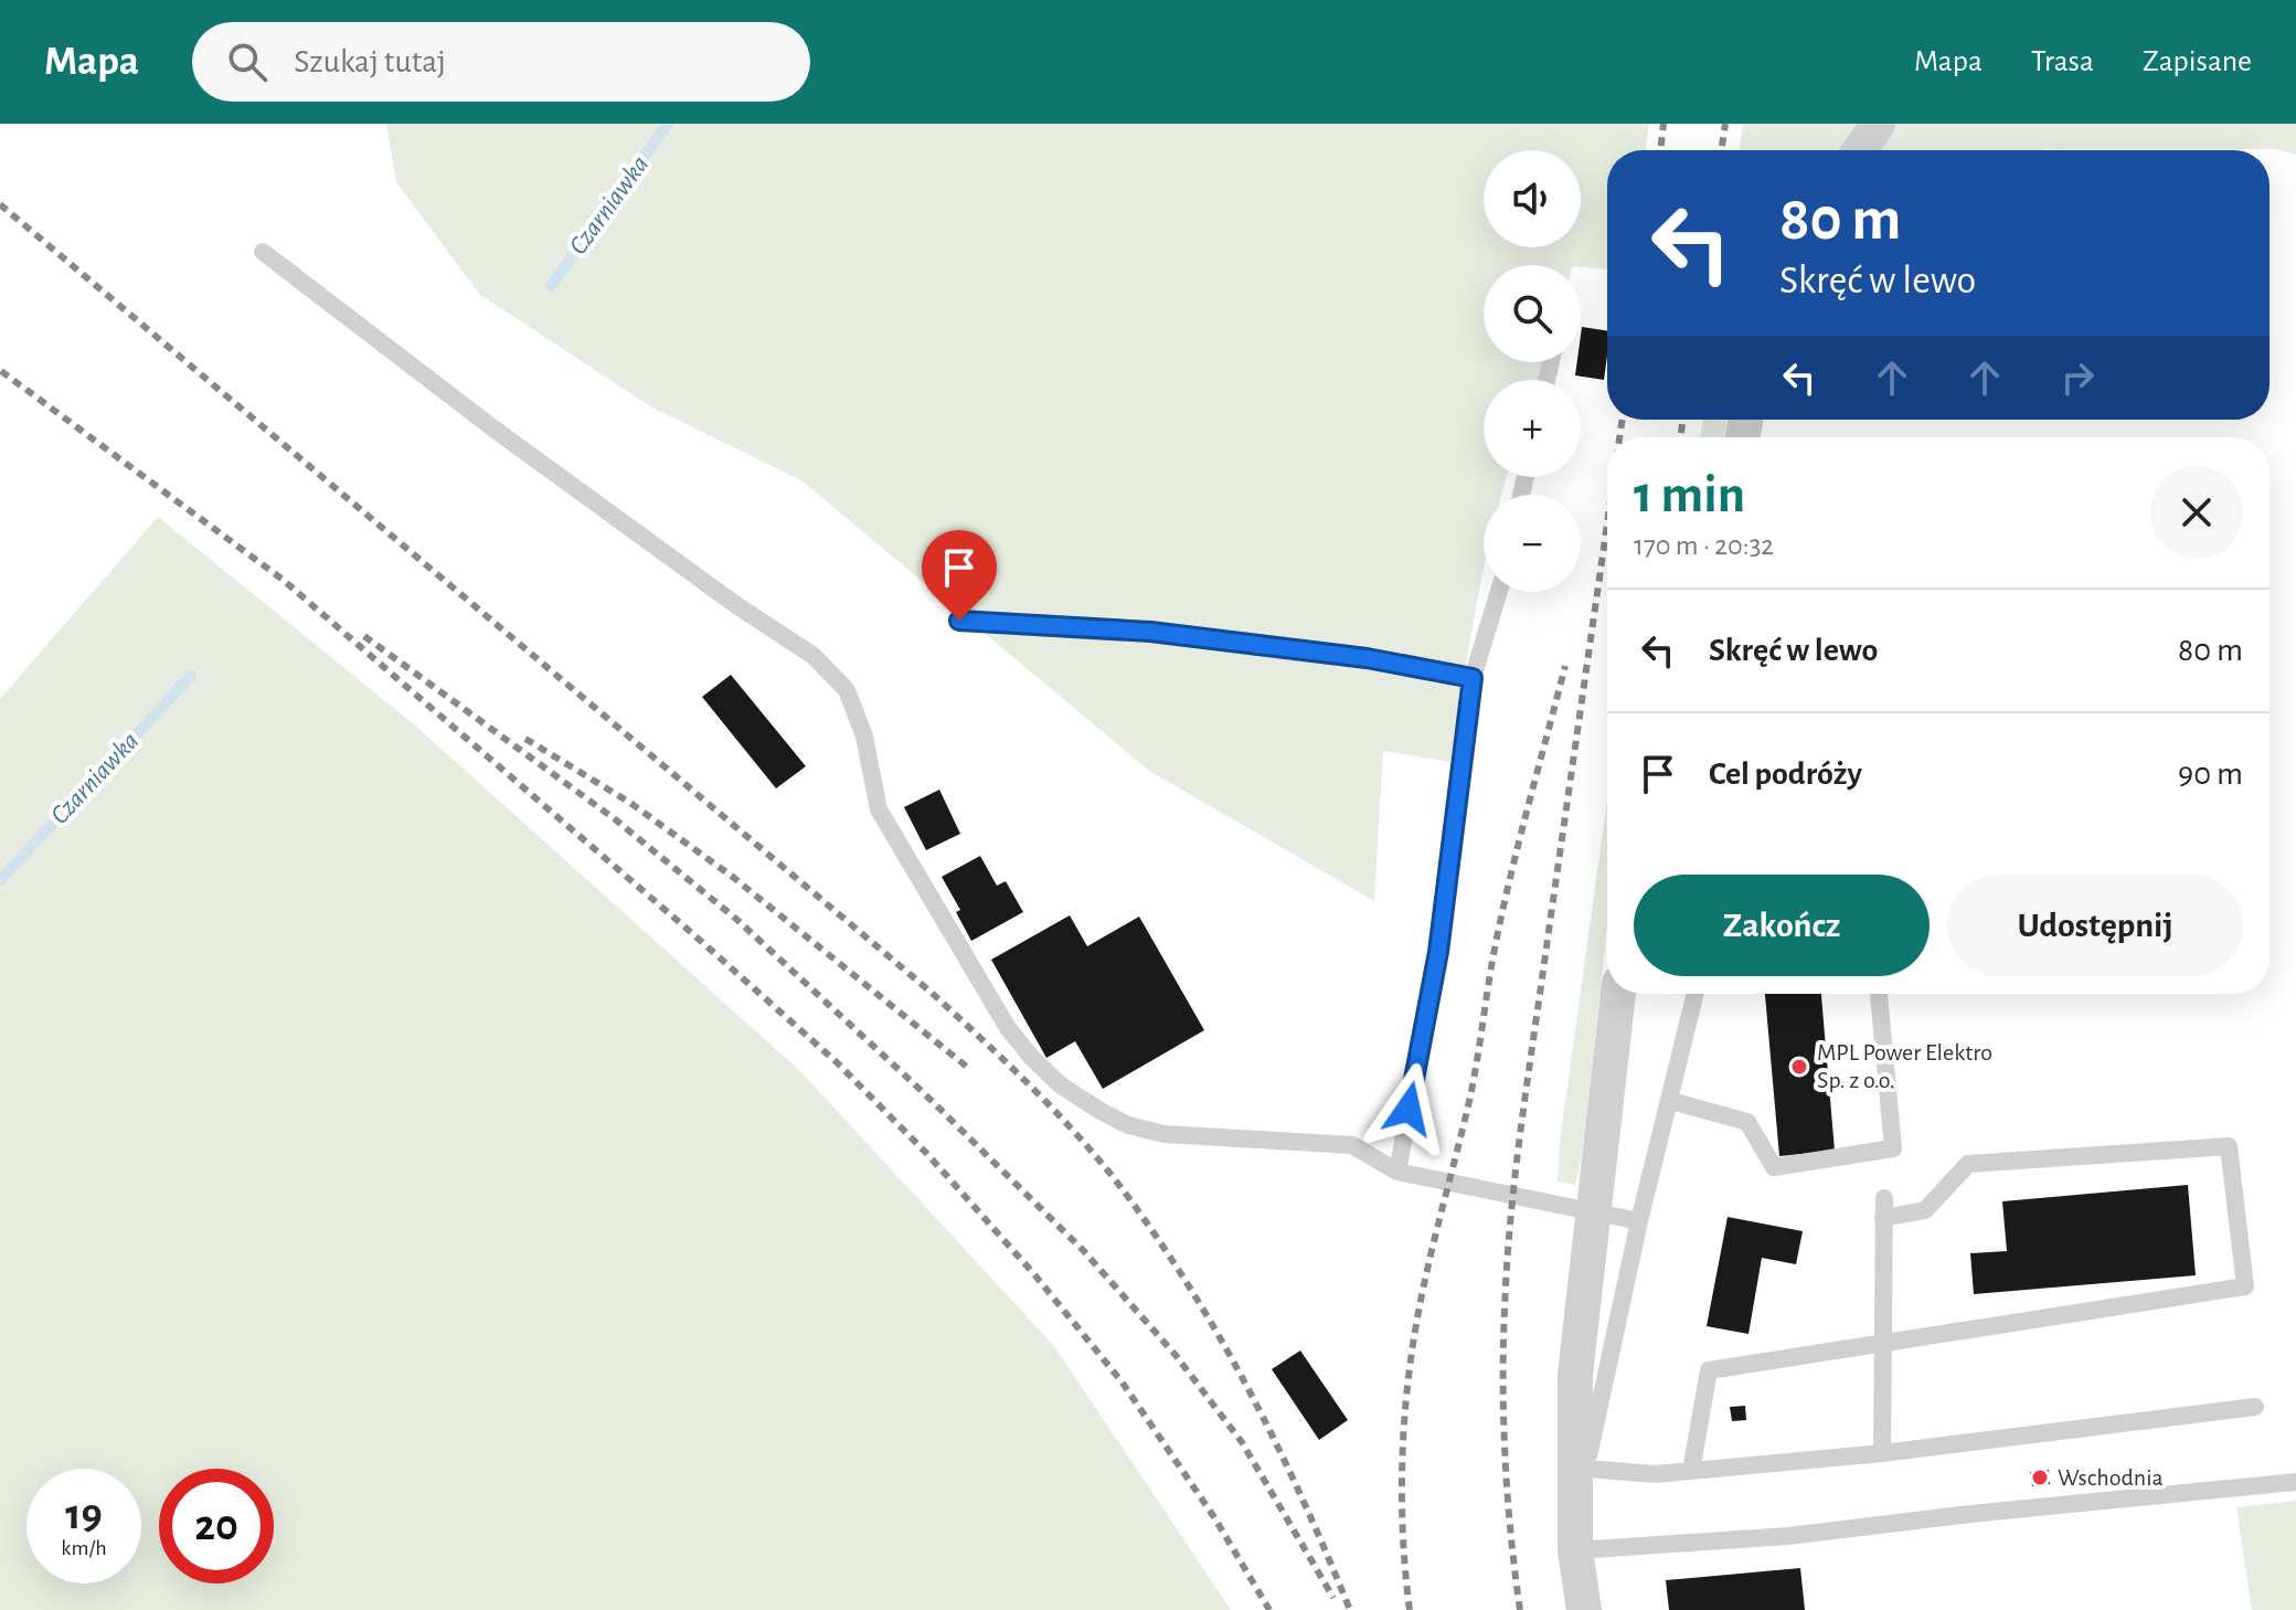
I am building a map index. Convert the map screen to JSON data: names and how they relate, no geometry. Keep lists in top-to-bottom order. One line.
{"water":["Czarniawka"],"places":["MPL Power Elektro Sp. z o.o.","Wschodnia"],"page":{"header":"Mapa","search":"Szukaj tutaj","nav":["Mapa","Trasa","Zapisane"],"map_buttons":["+","−"],"turn":["80 m","Skręć w lewo"],"heading":["1 min","170 m · 20:32"],"list":[{"name":"Skręć w lewo","value":"80 m"},{"name":"Cel podróży","value":"90 m"}],"buttons":["Zakończ","Udostępnij"],"speed":"19 km/h","limit":"20"}}
